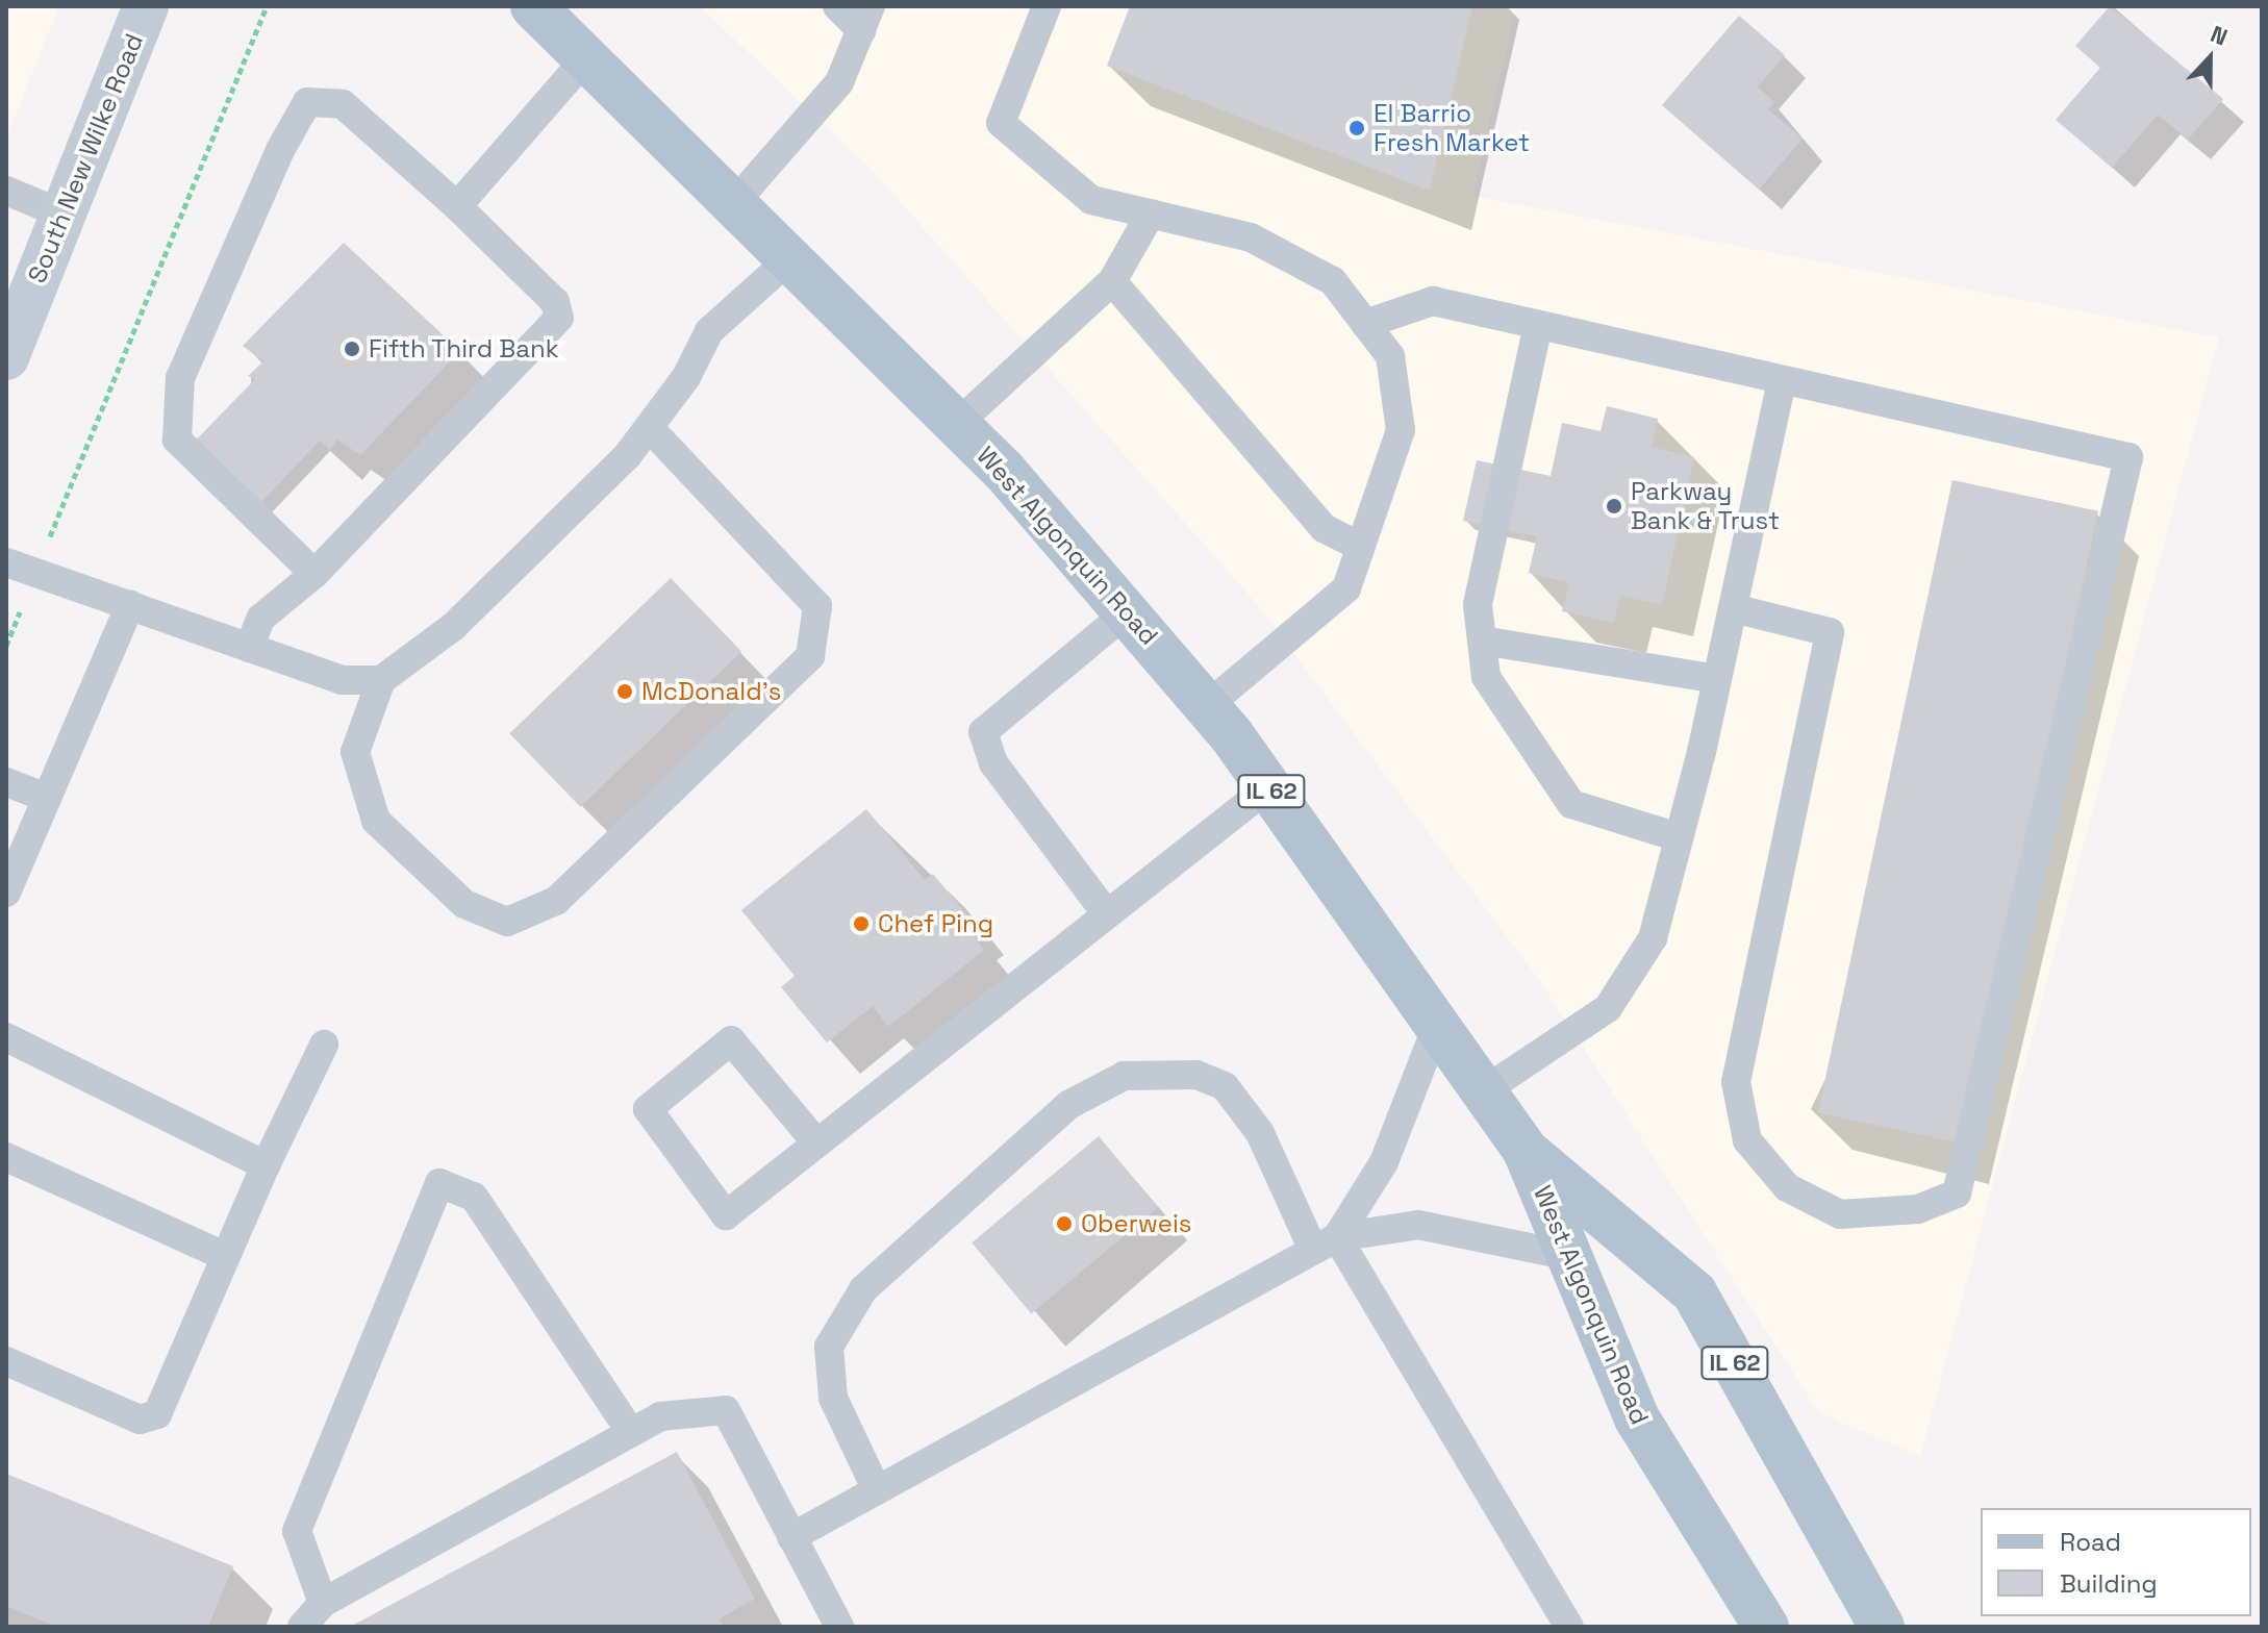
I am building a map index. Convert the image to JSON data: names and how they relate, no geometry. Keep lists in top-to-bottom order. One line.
{"streets":{"main road":["South New Wilke Road","West Algonquin Road","IL 62"]},"places":["El Barrio Fresh Market","Fifth Third Bank","Parkway Bank & Trust","McDonald's","Chef Ping","Oberweis"],"legend":["Road","Building"],"north":"top"}
